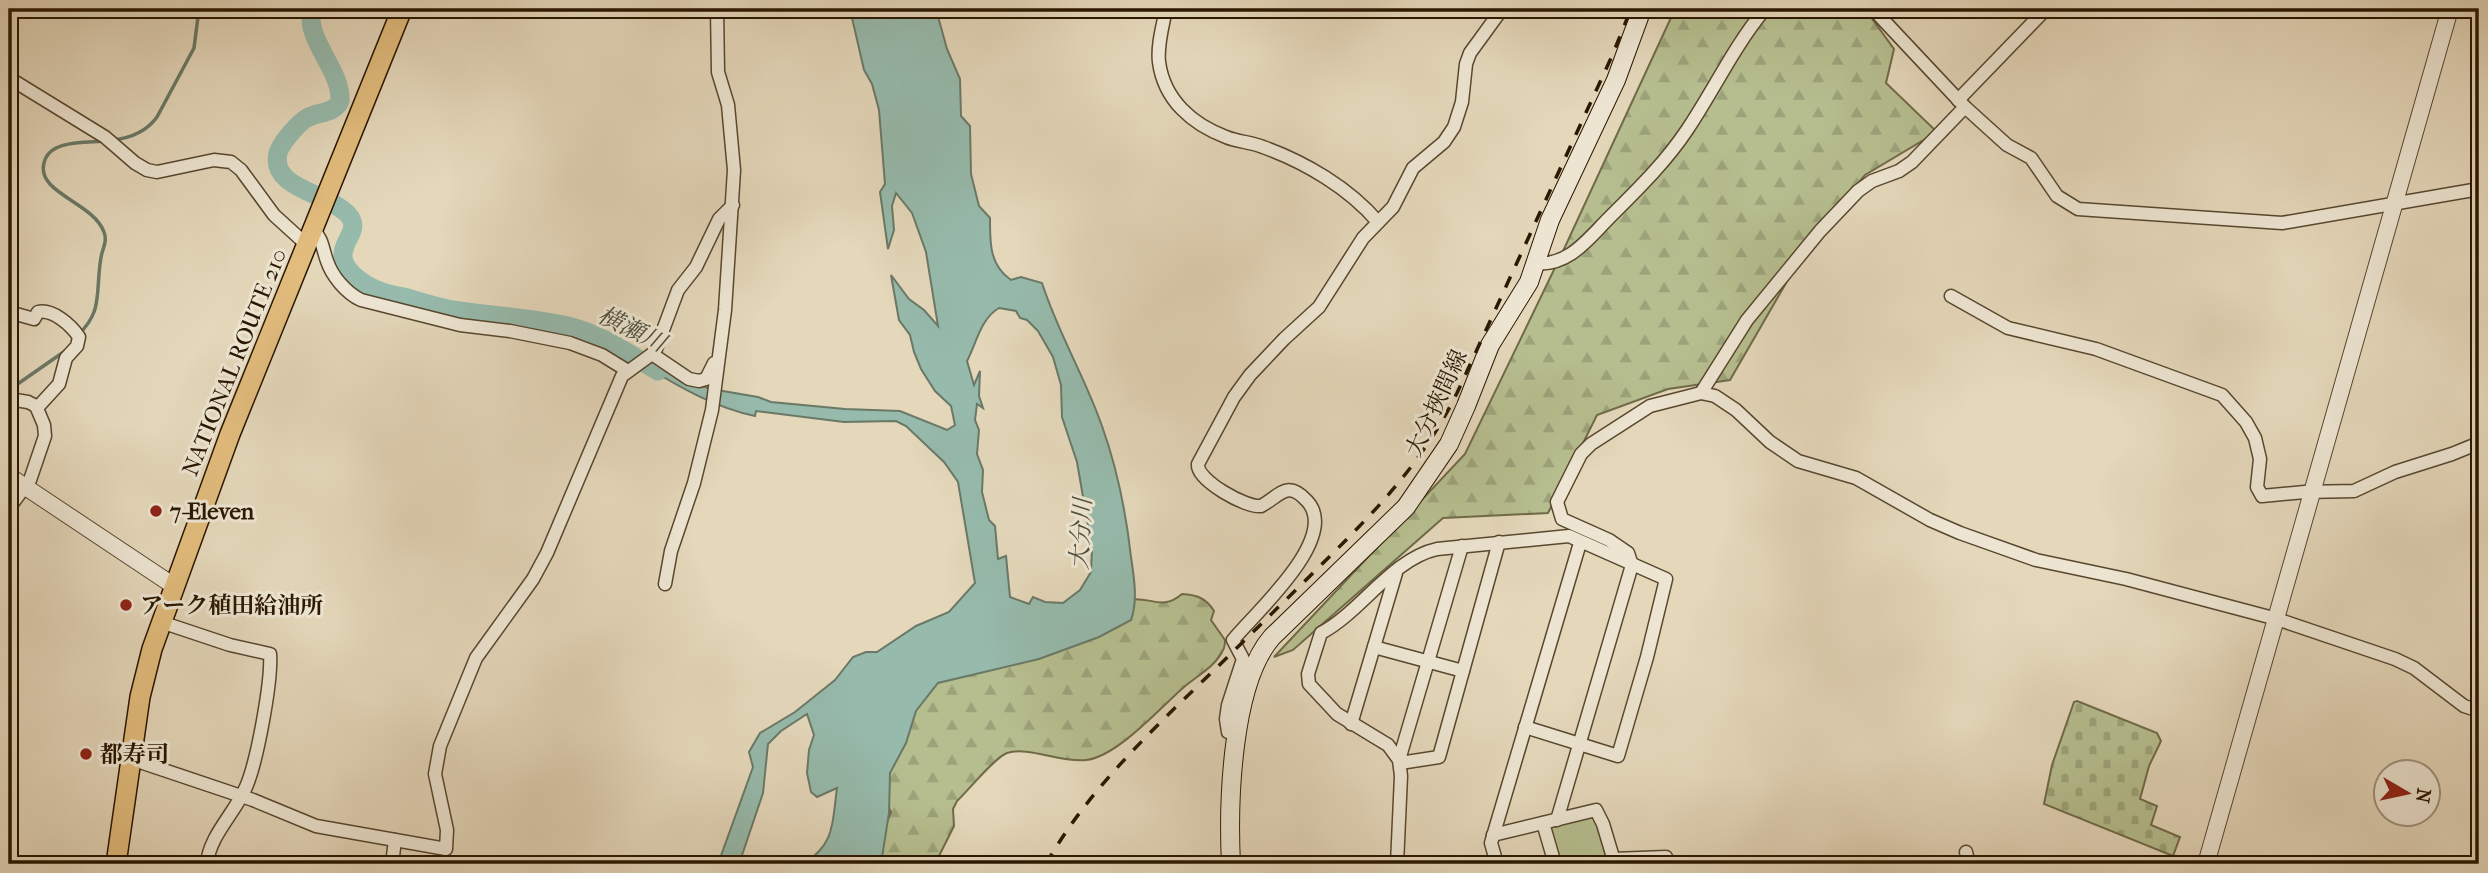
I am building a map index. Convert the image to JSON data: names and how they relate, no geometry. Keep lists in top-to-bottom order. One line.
{"streets":{"highway":["NATIONAL ROUTE 210"],"main road":["大分挾間線"]},"water":["横瀬川","大分川"],"places":["7-Eleven","アーク稙田給油所","都寿司"],"north":"right"}
